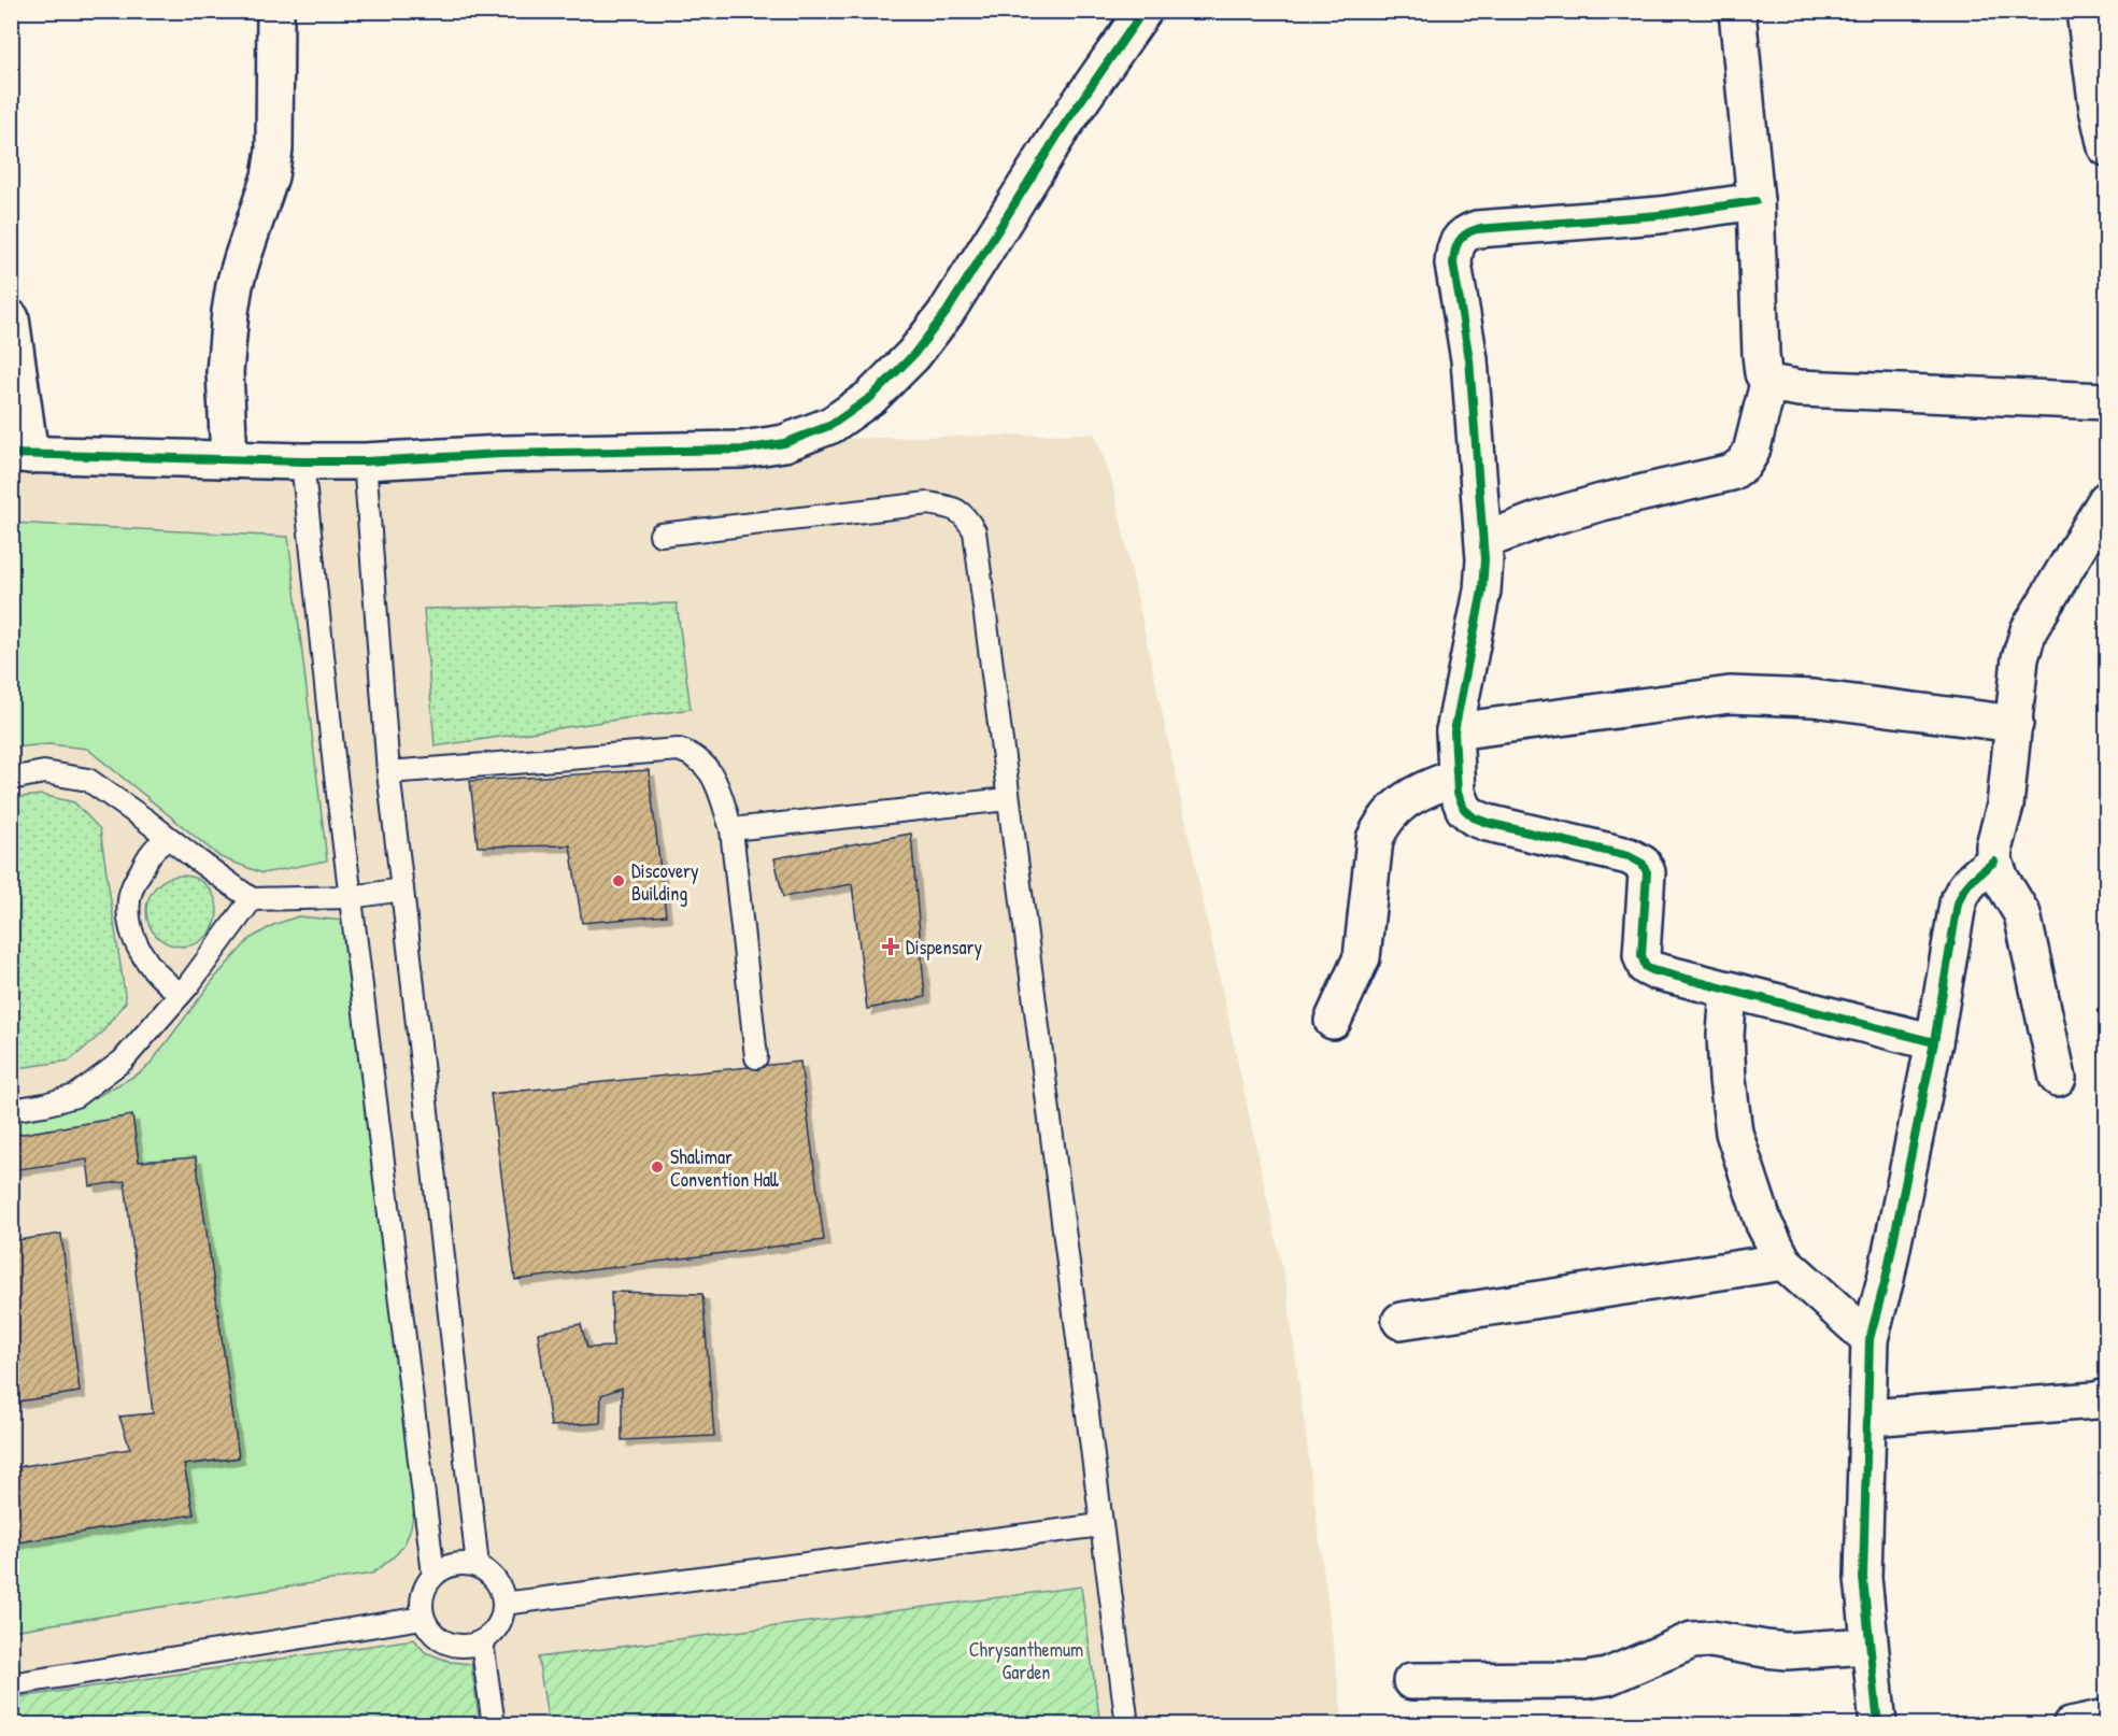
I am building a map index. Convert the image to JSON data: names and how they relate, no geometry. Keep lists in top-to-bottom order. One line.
{"parks":["Chrysanthemum Garden"],"places":{"other":["Discovery Building","Shalimar Convention Hall"],"health":["Dispensary"]}}
